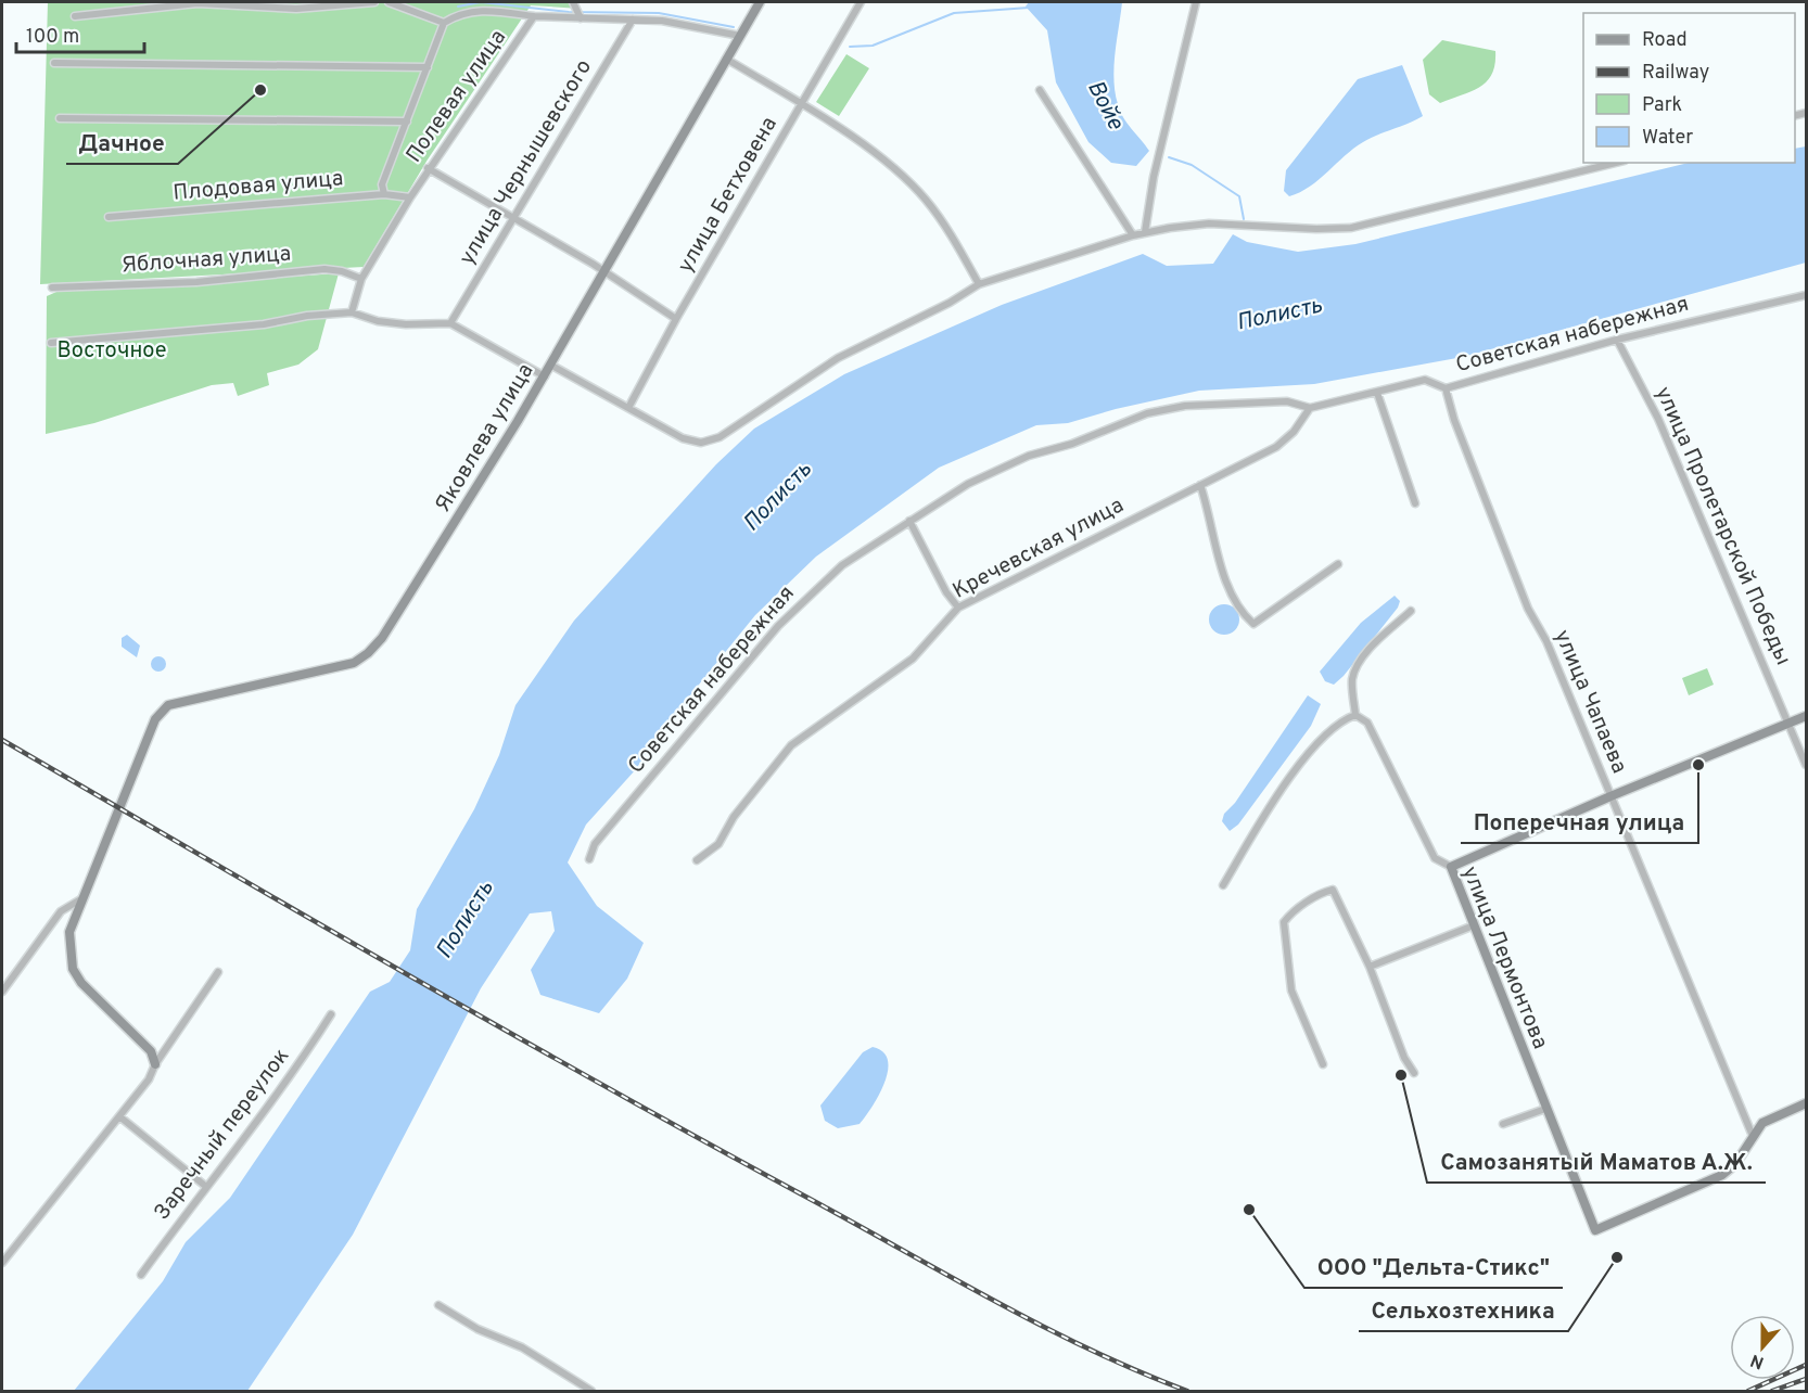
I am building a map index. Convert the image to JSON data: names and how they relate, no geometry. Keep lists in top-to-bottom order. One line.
{"streets":{"street":["Полевая улица","улица Чернышевского","Плодовая улица","улица Бетховена","Яблочная улица","Советская набережная","Яковлева улица","улица Пролетарской Победы","Кречевская улица","улица Чапаева","улица Лермонтова","Заречный переулок"]},"crossings":[["Полевая улица","Плодовая улица"],["Полевая улица","Яблочная улица"],["Советская набережная","улица Пролетарской Победы"],["Советская набережная","Кречевская улица"],["Советская набережная","улица Чапаева"],["улица Чапаева","улица Лермонтова"]],"water":["Войе","Полисть"],"parks":["Восточное"],"places":["Дачное","Поперечная улица","Самозанятый Маматов А.Ж.","ООО \"Дельта-Стикс\"","Сельхозтехника"],"legend":["Road","Railway","Park","Water"],"scale_bar":"100 m","north":"bottom"}
